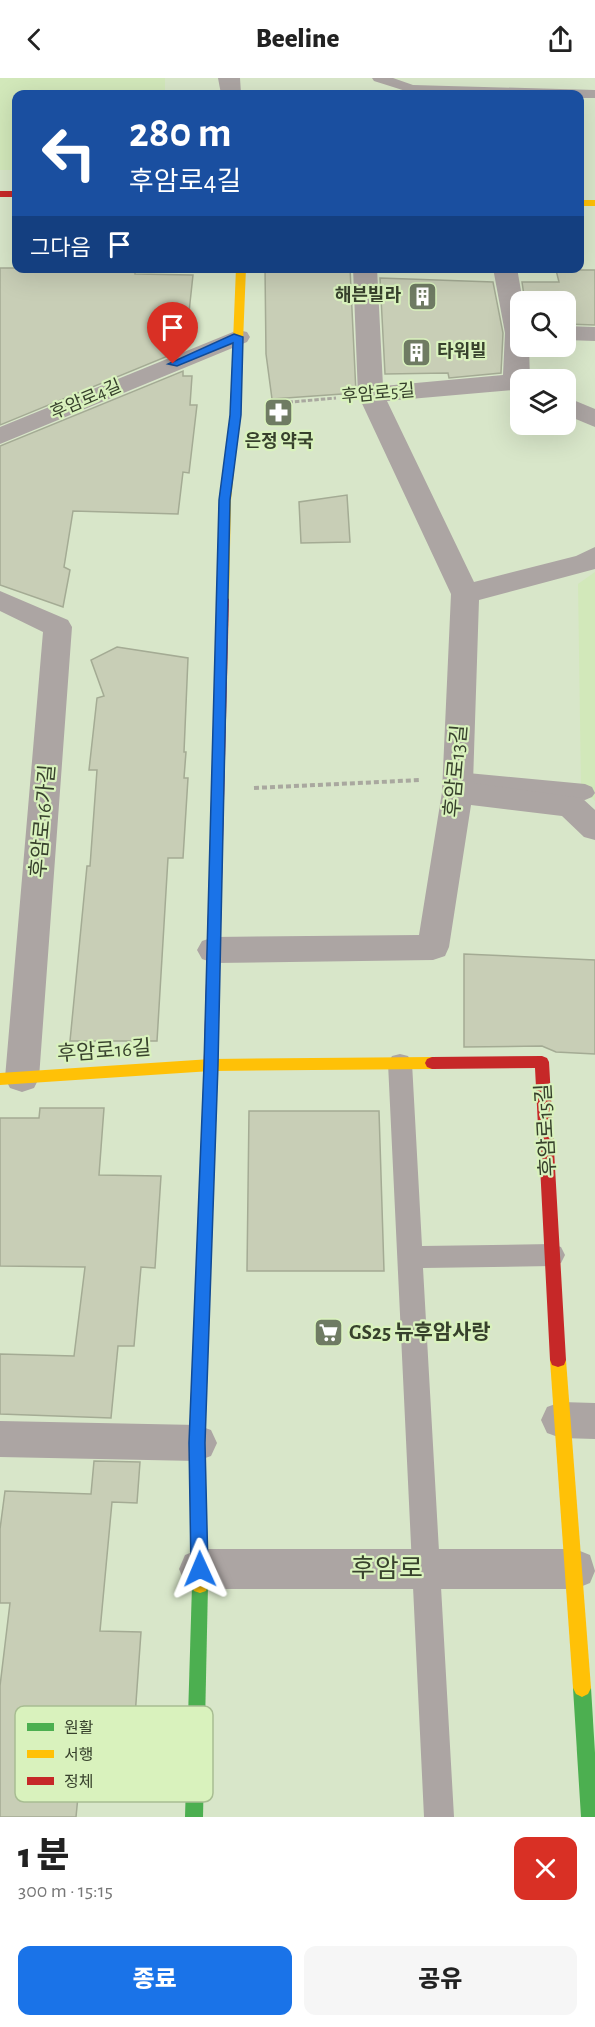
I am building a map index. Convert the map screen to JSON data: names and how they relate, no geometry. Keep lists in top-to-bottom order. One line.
{"streets":{"main road":["후암로16길","후암로15길"],"street":["후암로5길","후암로4길","후암로13길","후암로16가길","후암로"]},"crossings":[["후암로5길","후암로13길"],["후암로16가길","후암로16길"],["후암로16길","후암로15길"],["후암로15길","후암로"]],"places":{"building":["해븐빌라","타워빌"],"pharmacy":["은정 약국"],"supermarket":["GS25 뉴후암사랑"]},"legend":["원활","서행","정체"],"page":{"header":"Beeline","turn":["280 m","후암로4길"],"then":"그다음","heading":["1 분","300 m · 15:15"],"buttons":["종료","공유"]}}
